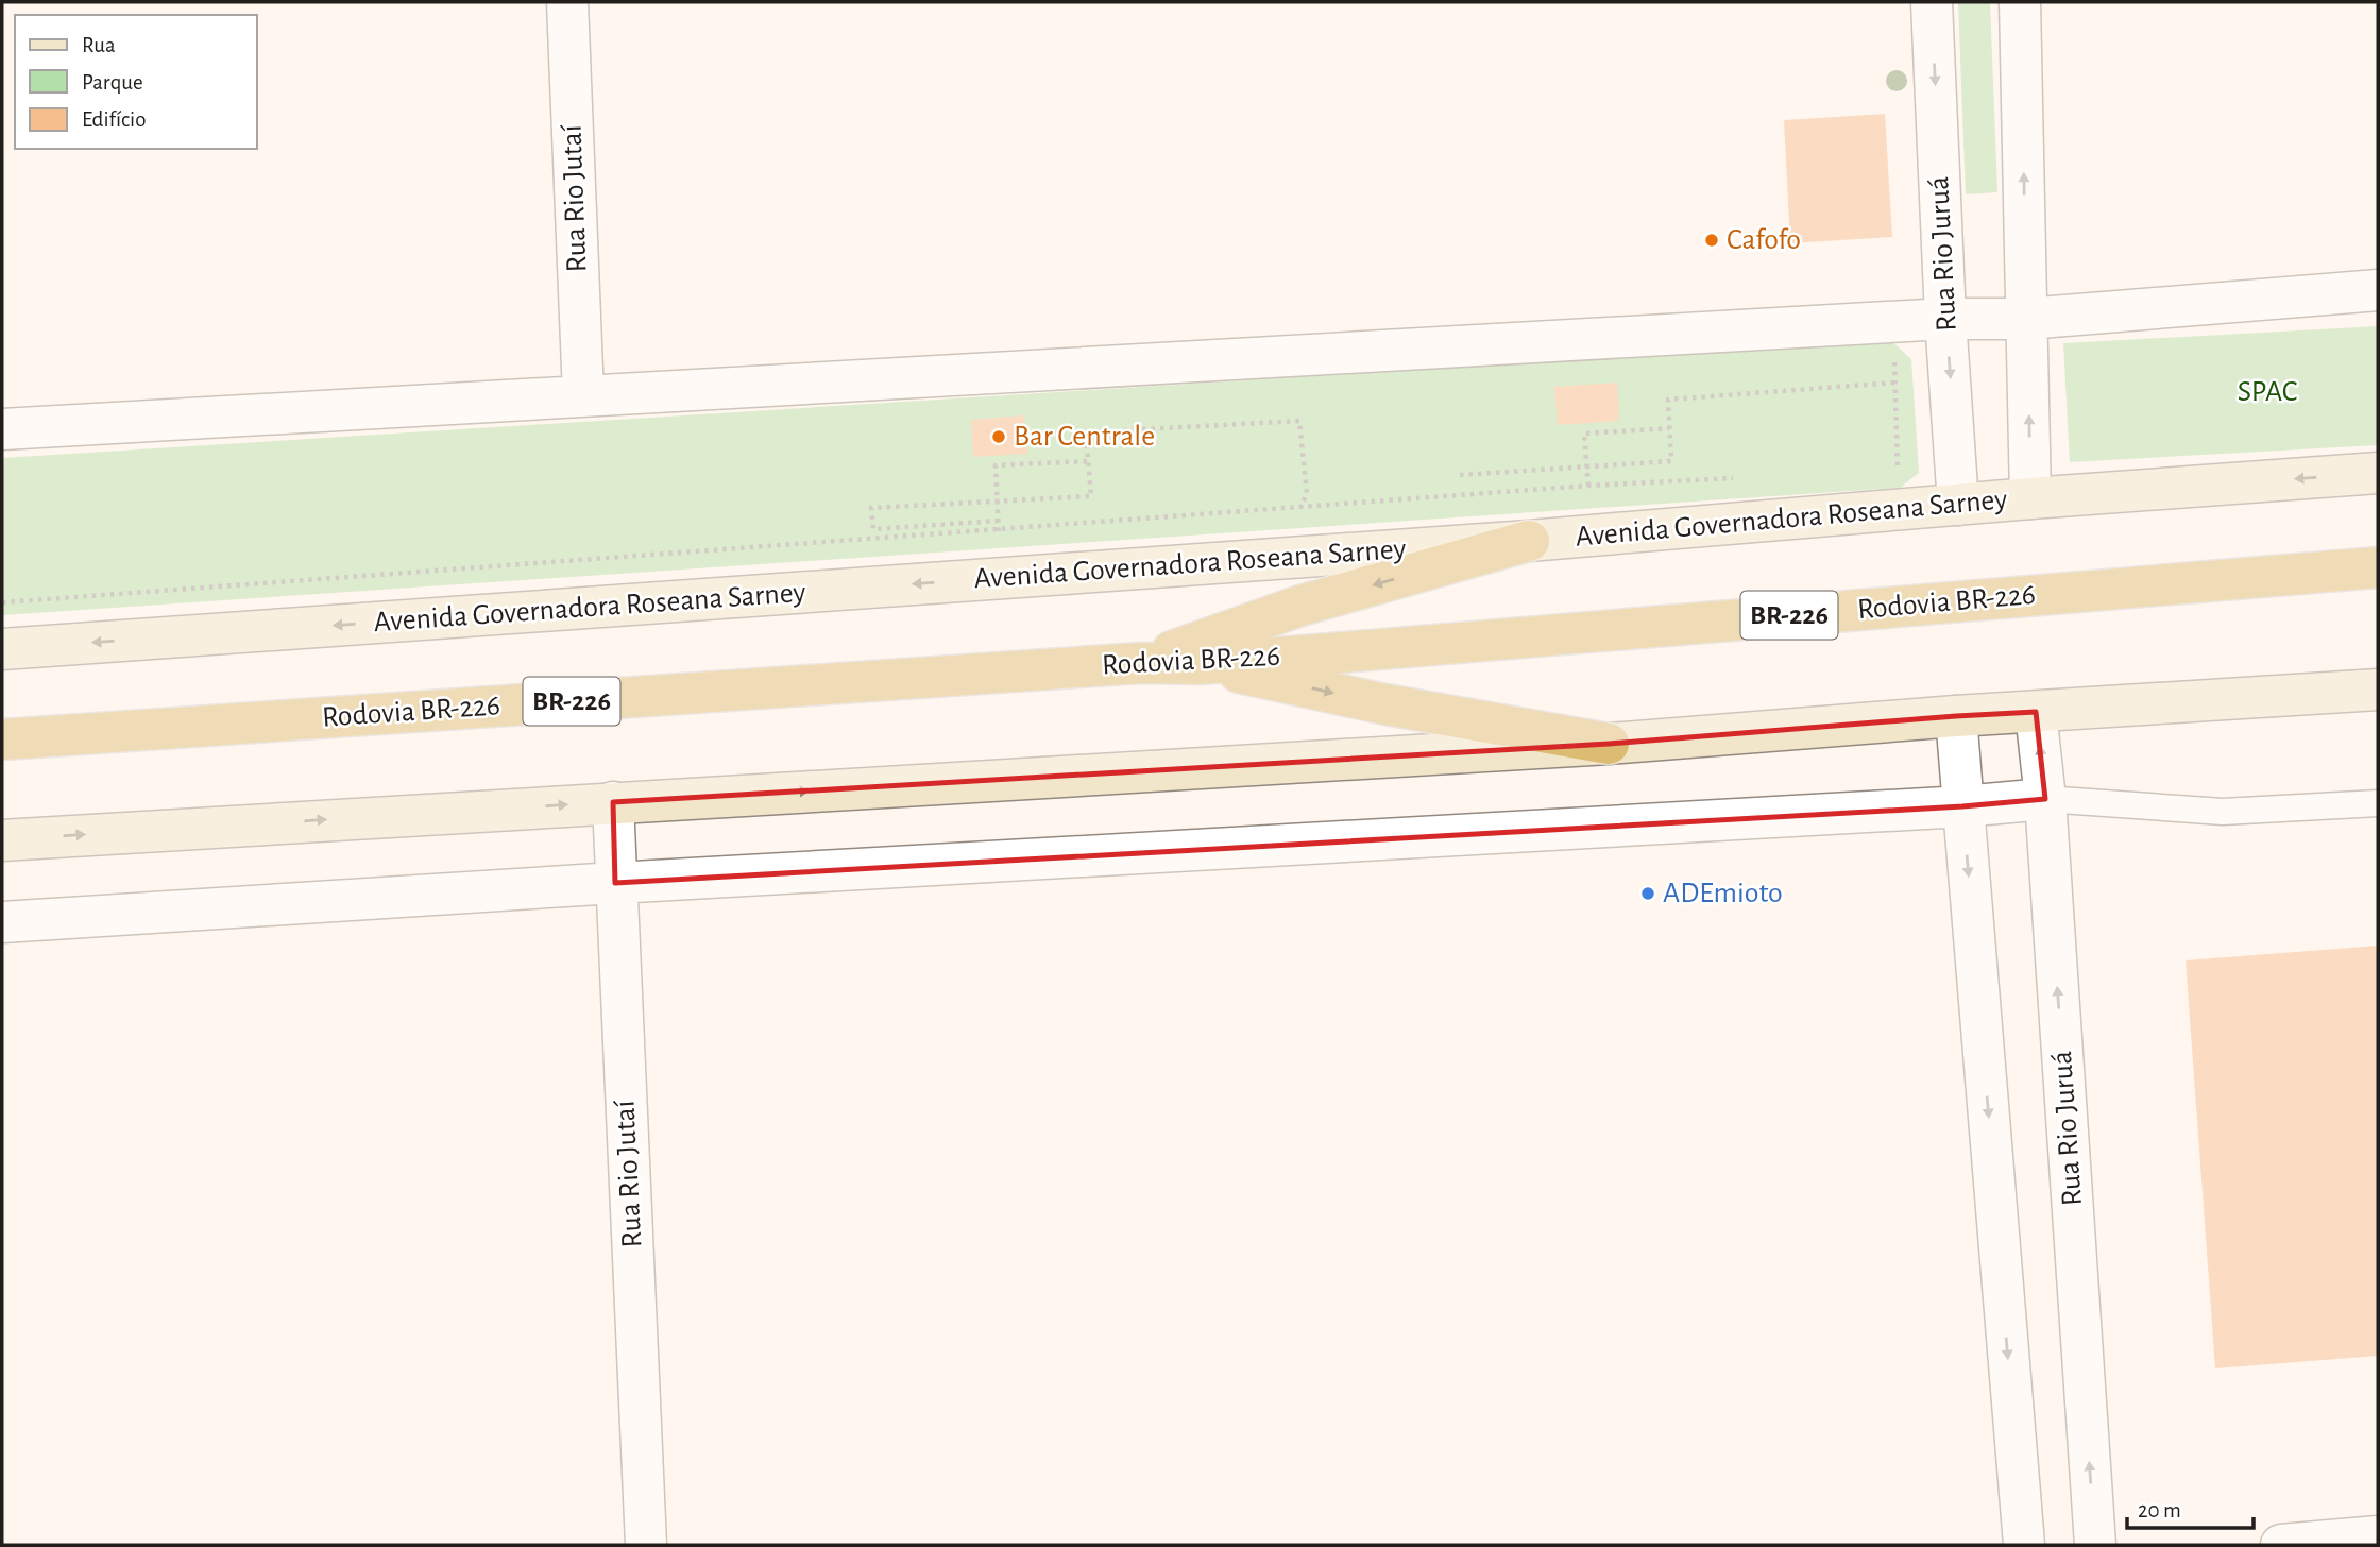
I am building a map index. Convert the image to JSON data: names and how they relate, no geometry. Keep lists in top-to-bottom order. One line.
{"streets":{"highway":["Rodovia BR-226","BR-226"],"main road":["Avenida Governadora Roseana Sarney"],"street":["Rua Rio Jutaí","Rua Rio Juruá"]},"crossings":[["Rua Rio Juruá","Avenida Governadora Roseana Sarney"]],"parks":["SPAC"],"places":["Cafofo","Bar Centrale","ADEmioto"],"legend":["Rua","Parque","Edifício"],"scale_bar":"20 m"}
